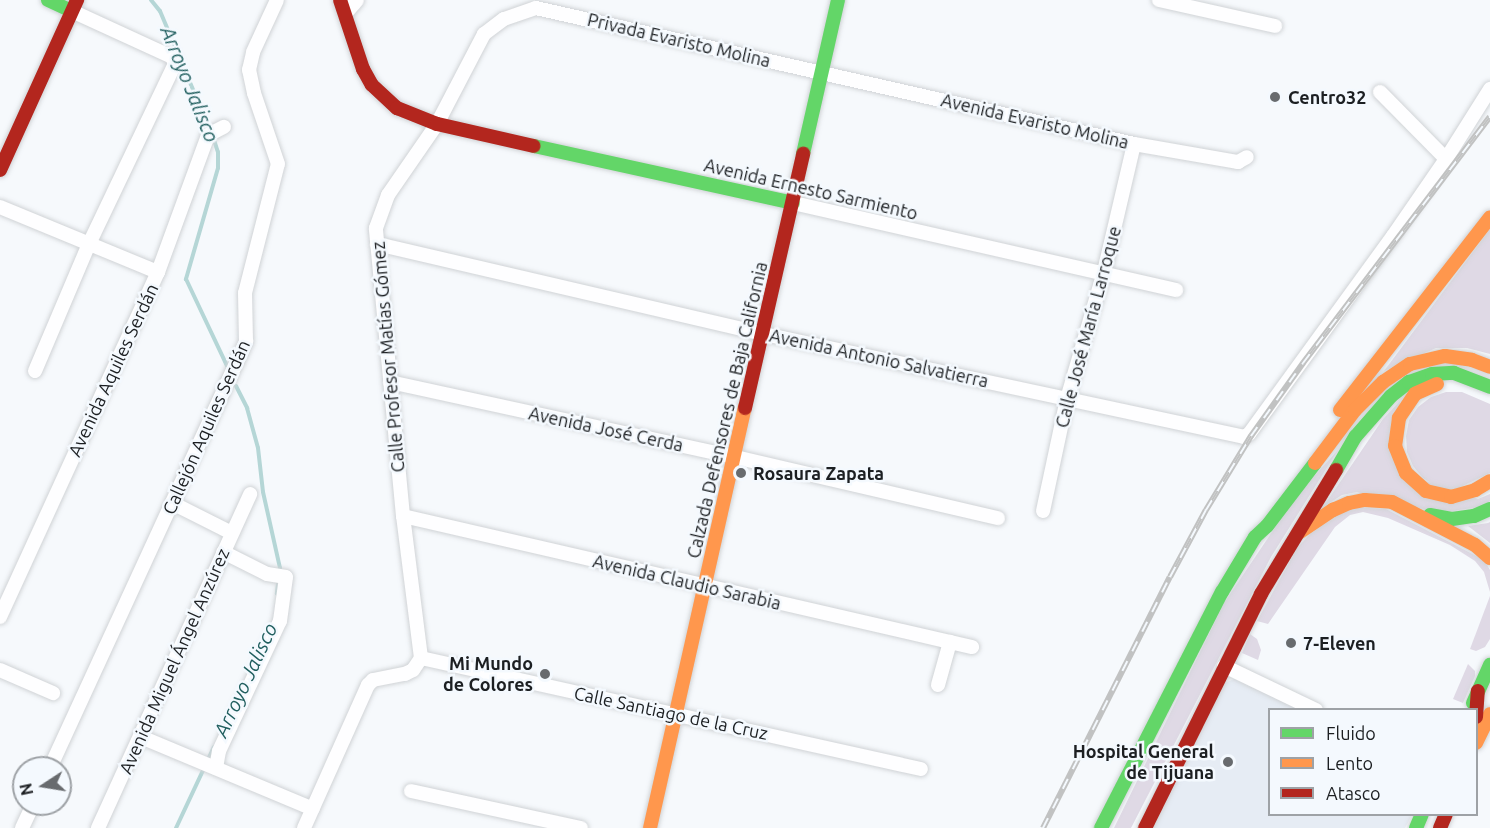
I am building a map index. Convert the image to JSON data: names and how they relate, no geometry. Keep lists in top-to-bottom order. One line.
{"streets":{"main road":["Avenida Ernesto Sarmiento","Calzada Defensores de Baja California"],"street":["Privada Evaristo Molina","Avenida Evaristo Molina","Calle José María Larroque","Calle Profesor Matías Gómez","Avenida Antonio Salvatierra","Avenida Aquiles Serdán","Callejón Aquiles Serdán","Avenida José Cerda","Avenida Claudio Sarabia","Avenida Miguel Ángel Anzúrez","Calle Santiago de la Cruz"]},"crossings":[["Privada Evaristo Molina","Avenida Evaristo Molina"],["Privada Evaristo Molina","Calle Profesor Matías Gómez"],["Privada Evaristo Molina","Calzada Defensores de Baja California"],["Avenida Evaristo Molina","Calle José María Larroque"],["Avenida Evaristo Molina","Calzada Defensores de Baja California"],["Avenida Ernesto Sarmiento","Calle José María Larroque"],["Avenida Ernesto Sarmiento","Calle Profesor Matías Gómez"],["Avenida Ernesto Sarmiento","Calzada Defensores de Baja California"],["Calle José María Larroque","Avenida Antonio Salvatierra"],["Calle Profesor Matías Gómez","Avenida Antonio Salvatierra"],["Calle Profesor Matías Gómez","Avenida José Cerda"],["Calle Profesor Matías Gómez","Avenida Claudio Sarabia"],["Calle Profesor Matías Gómez","Calle Santiago de la Cruz"],["Avenida Antonio Salvatierra","Calzada Defensores de Baja California"],["Calzada Defensores de Baja California","Avenida José Cerda"],["Calzada Defensores de Baja California","Avenida Claudio Sarabia"],["Calzada Defensores de Baja California","Calle Santiago de la Cruz"]],"water":["Arroyo Jalisco"],"places":["Centro32","Rosaura Zapata","7-Eleven","Mi Mundo de Colores","Hospital General de Tijuana"],"legend":["Fluido","Lento","Atasco"],"north":"left"}
